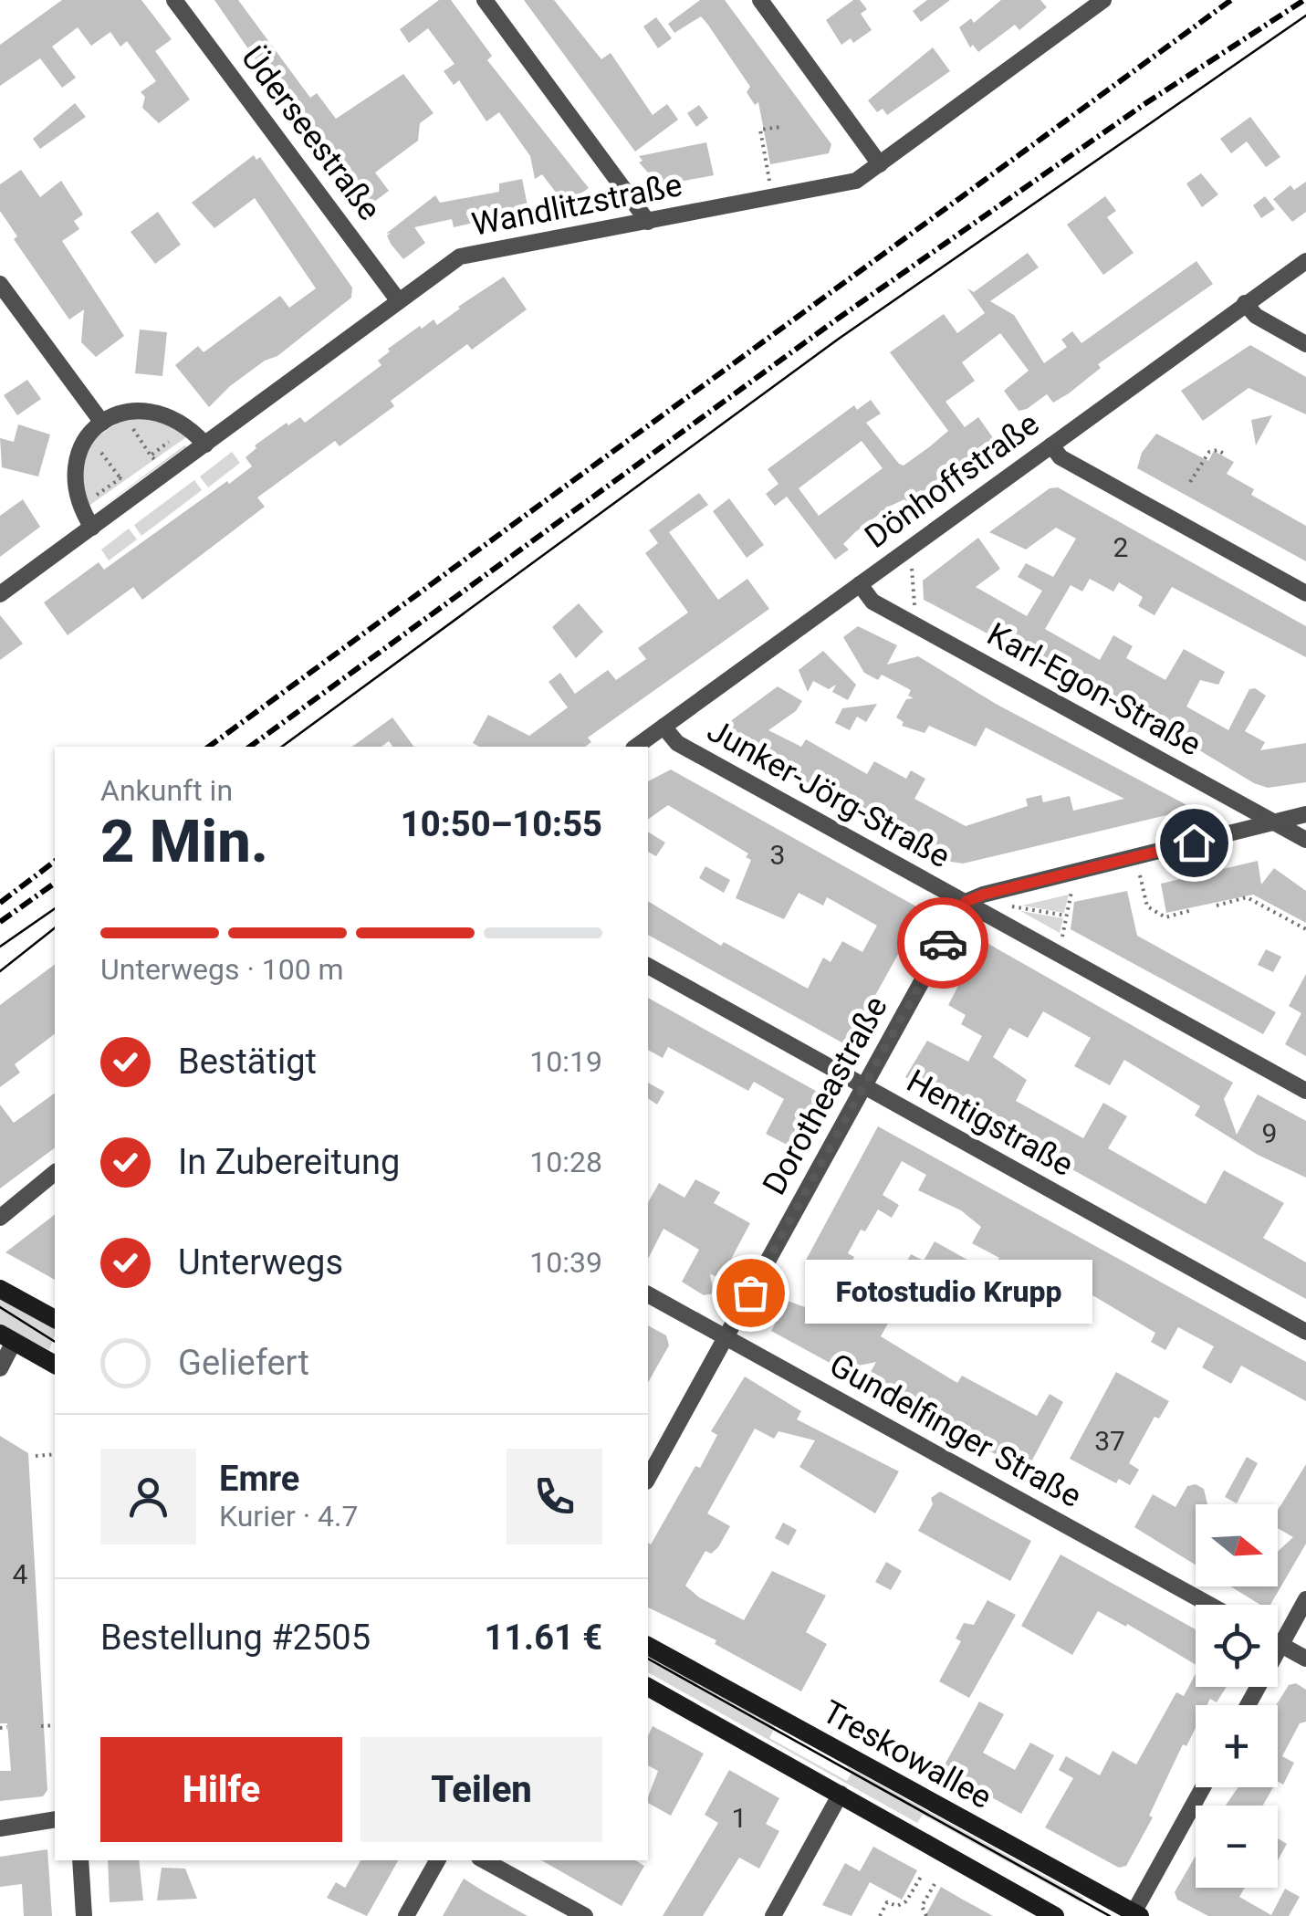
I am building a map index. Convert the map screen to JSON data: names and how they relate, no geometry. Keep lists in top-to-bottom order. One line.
{"streets":{"main road":["Treskowallee"],"street":["Üderseestraße","Wandlitzstraße","Dönhoffstraße","Karl-Egon-Straße","Junker-Jörg-Straße","Dorotheastraße","Hentigstraße","Gundelfinger Straße"]},"crossings":[["Üderseestraße","Wandlitzstraße"],["Dönhoffstraße","Karl-Egon-Straße"],["Dönhoffstraße","Junker-Jörg-Straße"],["Junker-Jörg-Straße","Dorotheastraße"],["Dorotheastraße","Hentigstraße"],["Dorotheastraße","Gundelfinger Straße"]],"places":["Fotostudio Krupp"],"house_numbers":["2","3","9","37","4","1"],"north":"right","page":{"heading":["2 Min.","Ankunft in","10:50–10:55"],"panel":["Emre","Kurier · 4.7","Bestellung #2505","11.61 €"],"bar":"Unterwegs · 100 m","list":[["Bestätigt","10:19"],["In Zubereitung","10:28"],["Unterwegs","10:39"],"Geliefert"],"bubble":"Fotostudio Krupp","map_buttons":["+","−"],"buttons":["Hilfe","Teilen"]}}
